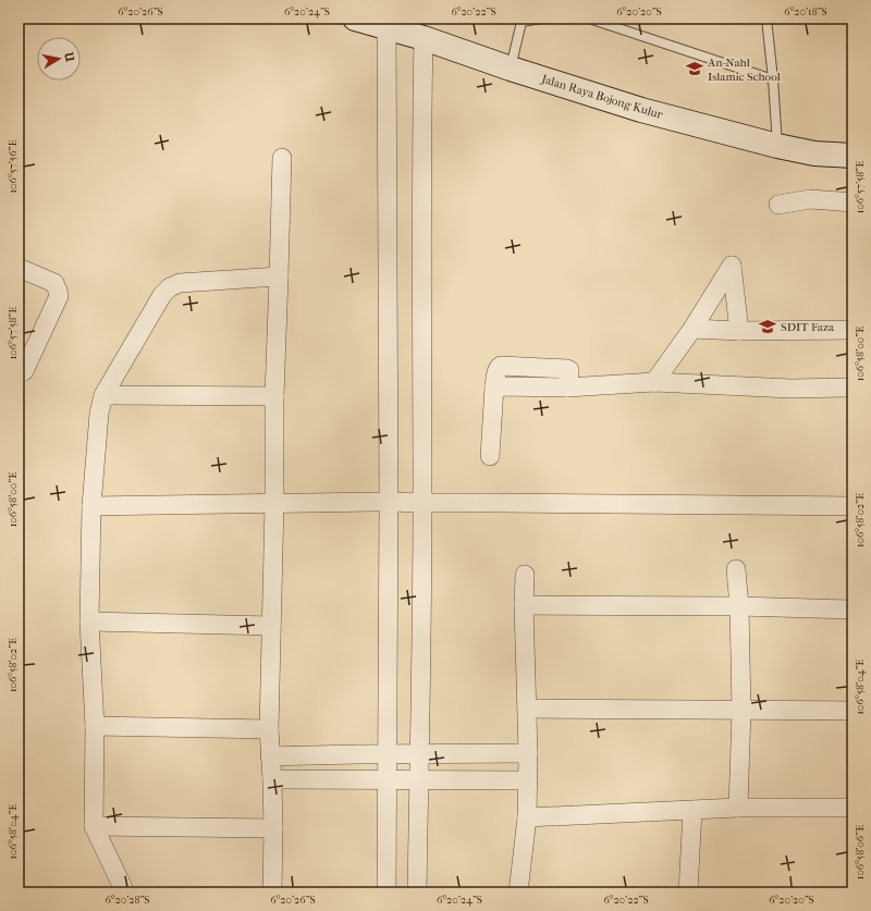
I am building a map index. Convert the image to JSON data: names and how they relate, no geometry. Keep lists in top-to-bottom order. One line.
{"streets":{"main road":["Jalan Raya Bojong Kulur"]},"places":{"school or university":["An-Nahl Islamic School","SDIT Faza"]},"north":"right","coordinates":["6°20'26\"S","6°20'24\"S","6°20'22\"S","6°20'20\"S","6°20'18\"S","106°57'56\"E","106°57'58\"E","106°58'00\"E","106°58'02\"E","106°58'04\"E","106°58'06\"E","6°20'28\"S"]}
